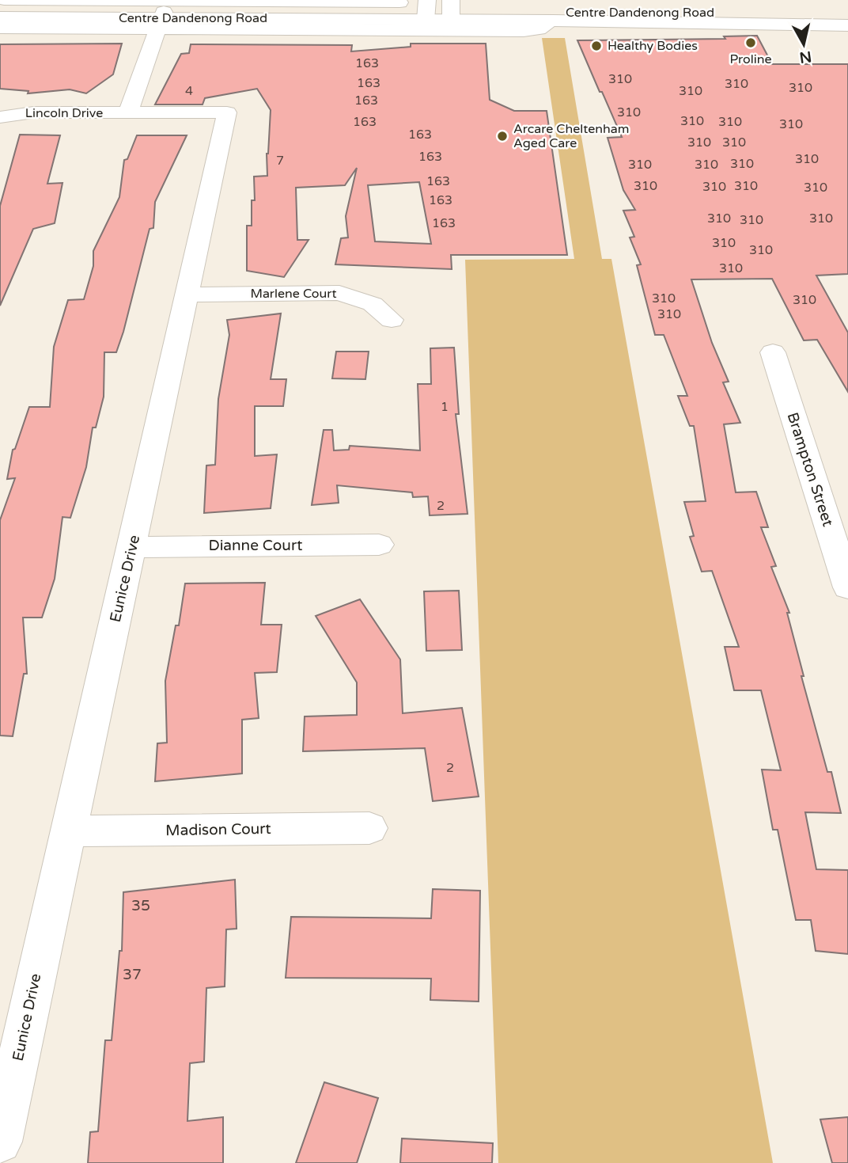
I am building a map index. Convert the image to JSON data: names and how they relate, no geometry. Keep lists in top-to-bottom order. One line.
{"streets":{"street":["Centre Dandenong Road","Lincoln Drive","Marlene Court","Brampton Street","Dianne Court","Eunice Drive","Madison Court"]},"crossings":[["Lincoln Drive","Eunice Drive"],["Marlene Court","Eunice Drive"],["Dianne Court","Eunice Drive"],["Eunice Drive","Madison Court"]],"places":["Proline","Healthy Bodies","Arcare Cheltenham Aged Care"],"house_numbers":["163","310","163","310","310","4","310","163","310","310","163","310","310","163","310","310","163","310","7","310","310","310","163","310","310","310","310","163","310","310","310","163","310","310","310","310","310","310","1","2","2","35","37"],"north":"bottom"}
